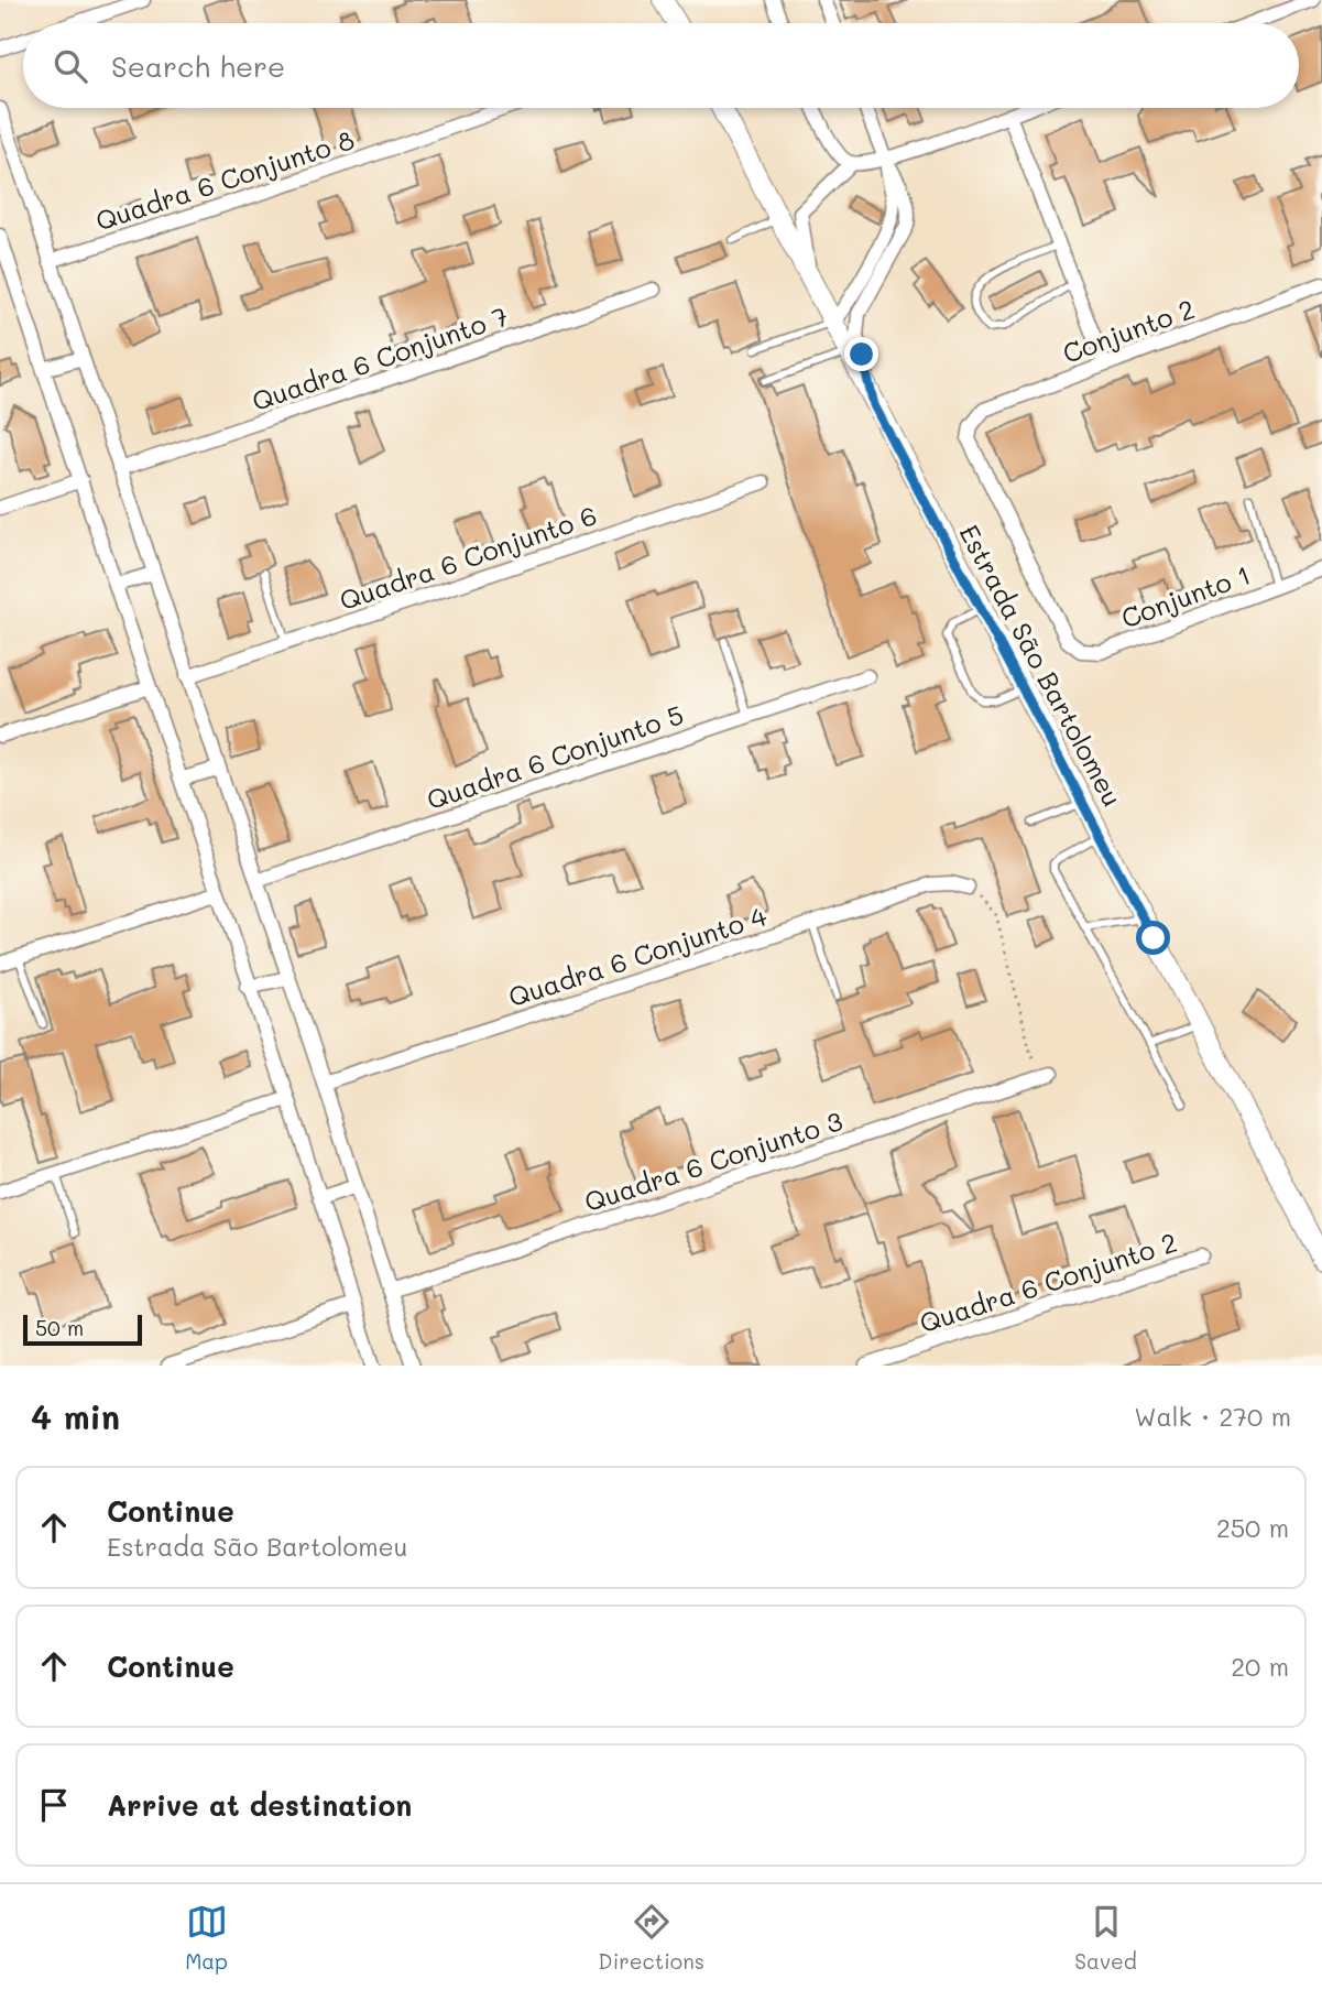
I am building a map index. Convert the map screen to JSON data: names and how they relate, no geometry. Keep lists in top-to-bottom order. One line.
{"streets":{"street":["Quadra 6 Conjunto 8","Conjunto 2","Quadra 6 Conjunto 7","Quadra 6 Conjunto 6","Conjunto 1","Estrada São Bartolomeu","Quadra 6 Conjunto 5","Quadra 6 Conjunto 4","Quadra 6 Conjunto 3","Quadra 6 Conjunto 2"]},"crossings":[["Conjunto 2","Conjunto 1"]],"scale_bar":"50 m","page":{"search":"Search here","scale":"50 m","heading":["4 min","Walk · 270 m"],"list":[["Continue","Estrada São Bartolomeu","250 m"],["Continue","20 m"],"Arrive at destination"],"nav":["Map","Directions","Saved"]}}
